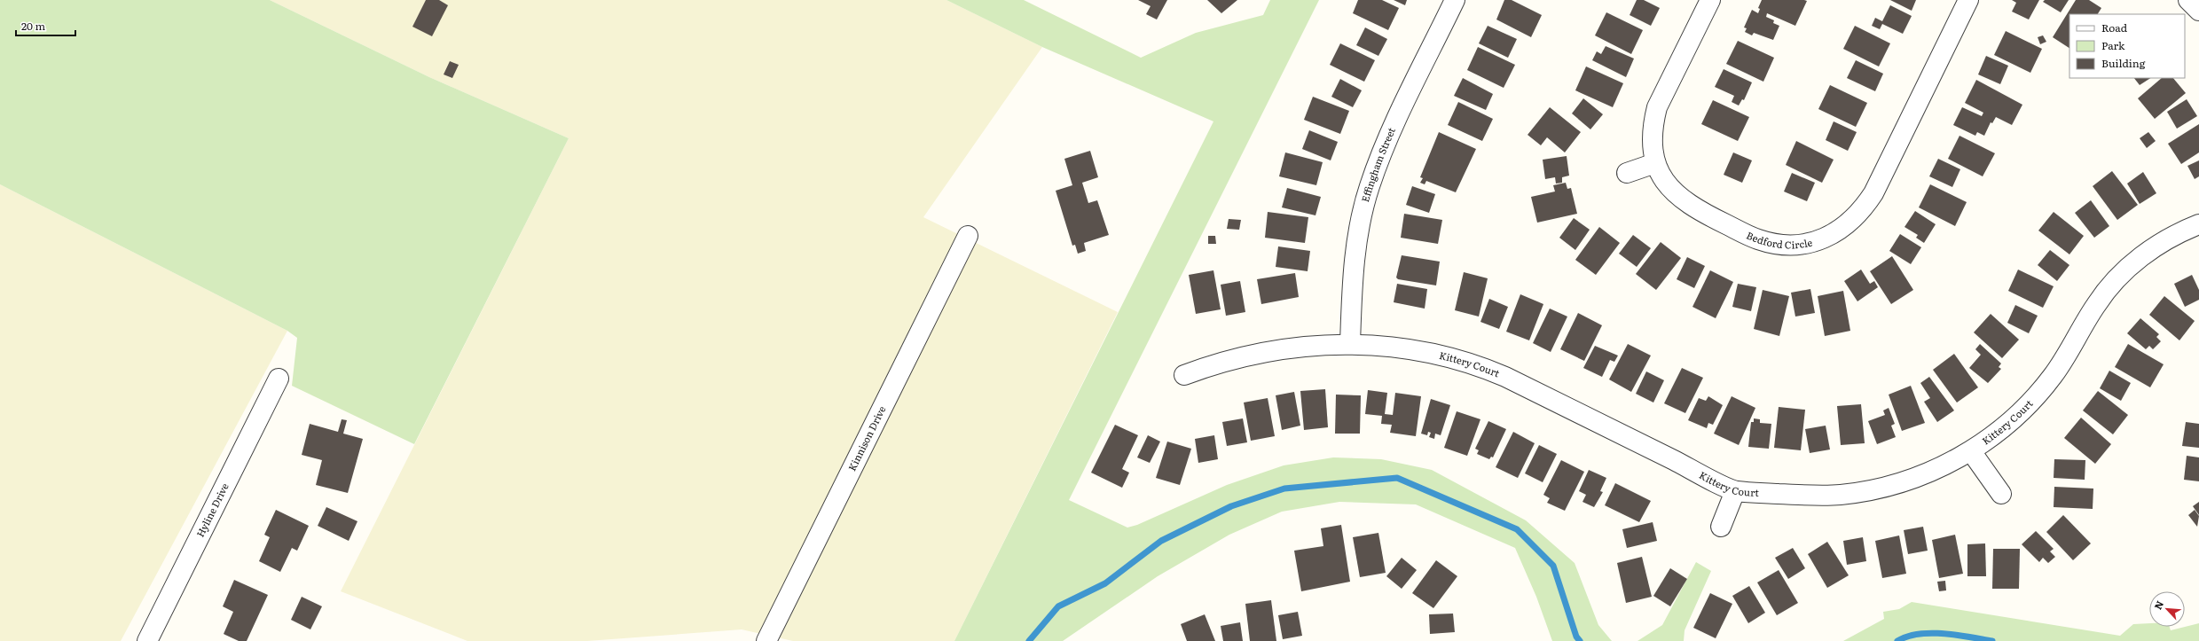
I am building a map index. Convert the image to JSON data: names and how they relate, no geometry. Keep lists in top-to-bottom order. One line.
{"streets":{"street":["Effingham Street","Bedford Circle","Kittery Court","Kinnison Drive","Hyline Drive"]},"crossings":[["Effingham Street","Kittery Court"]],"legend":["Road","Park","Building"],"scale_bar":"20 m","north":"top left"}
